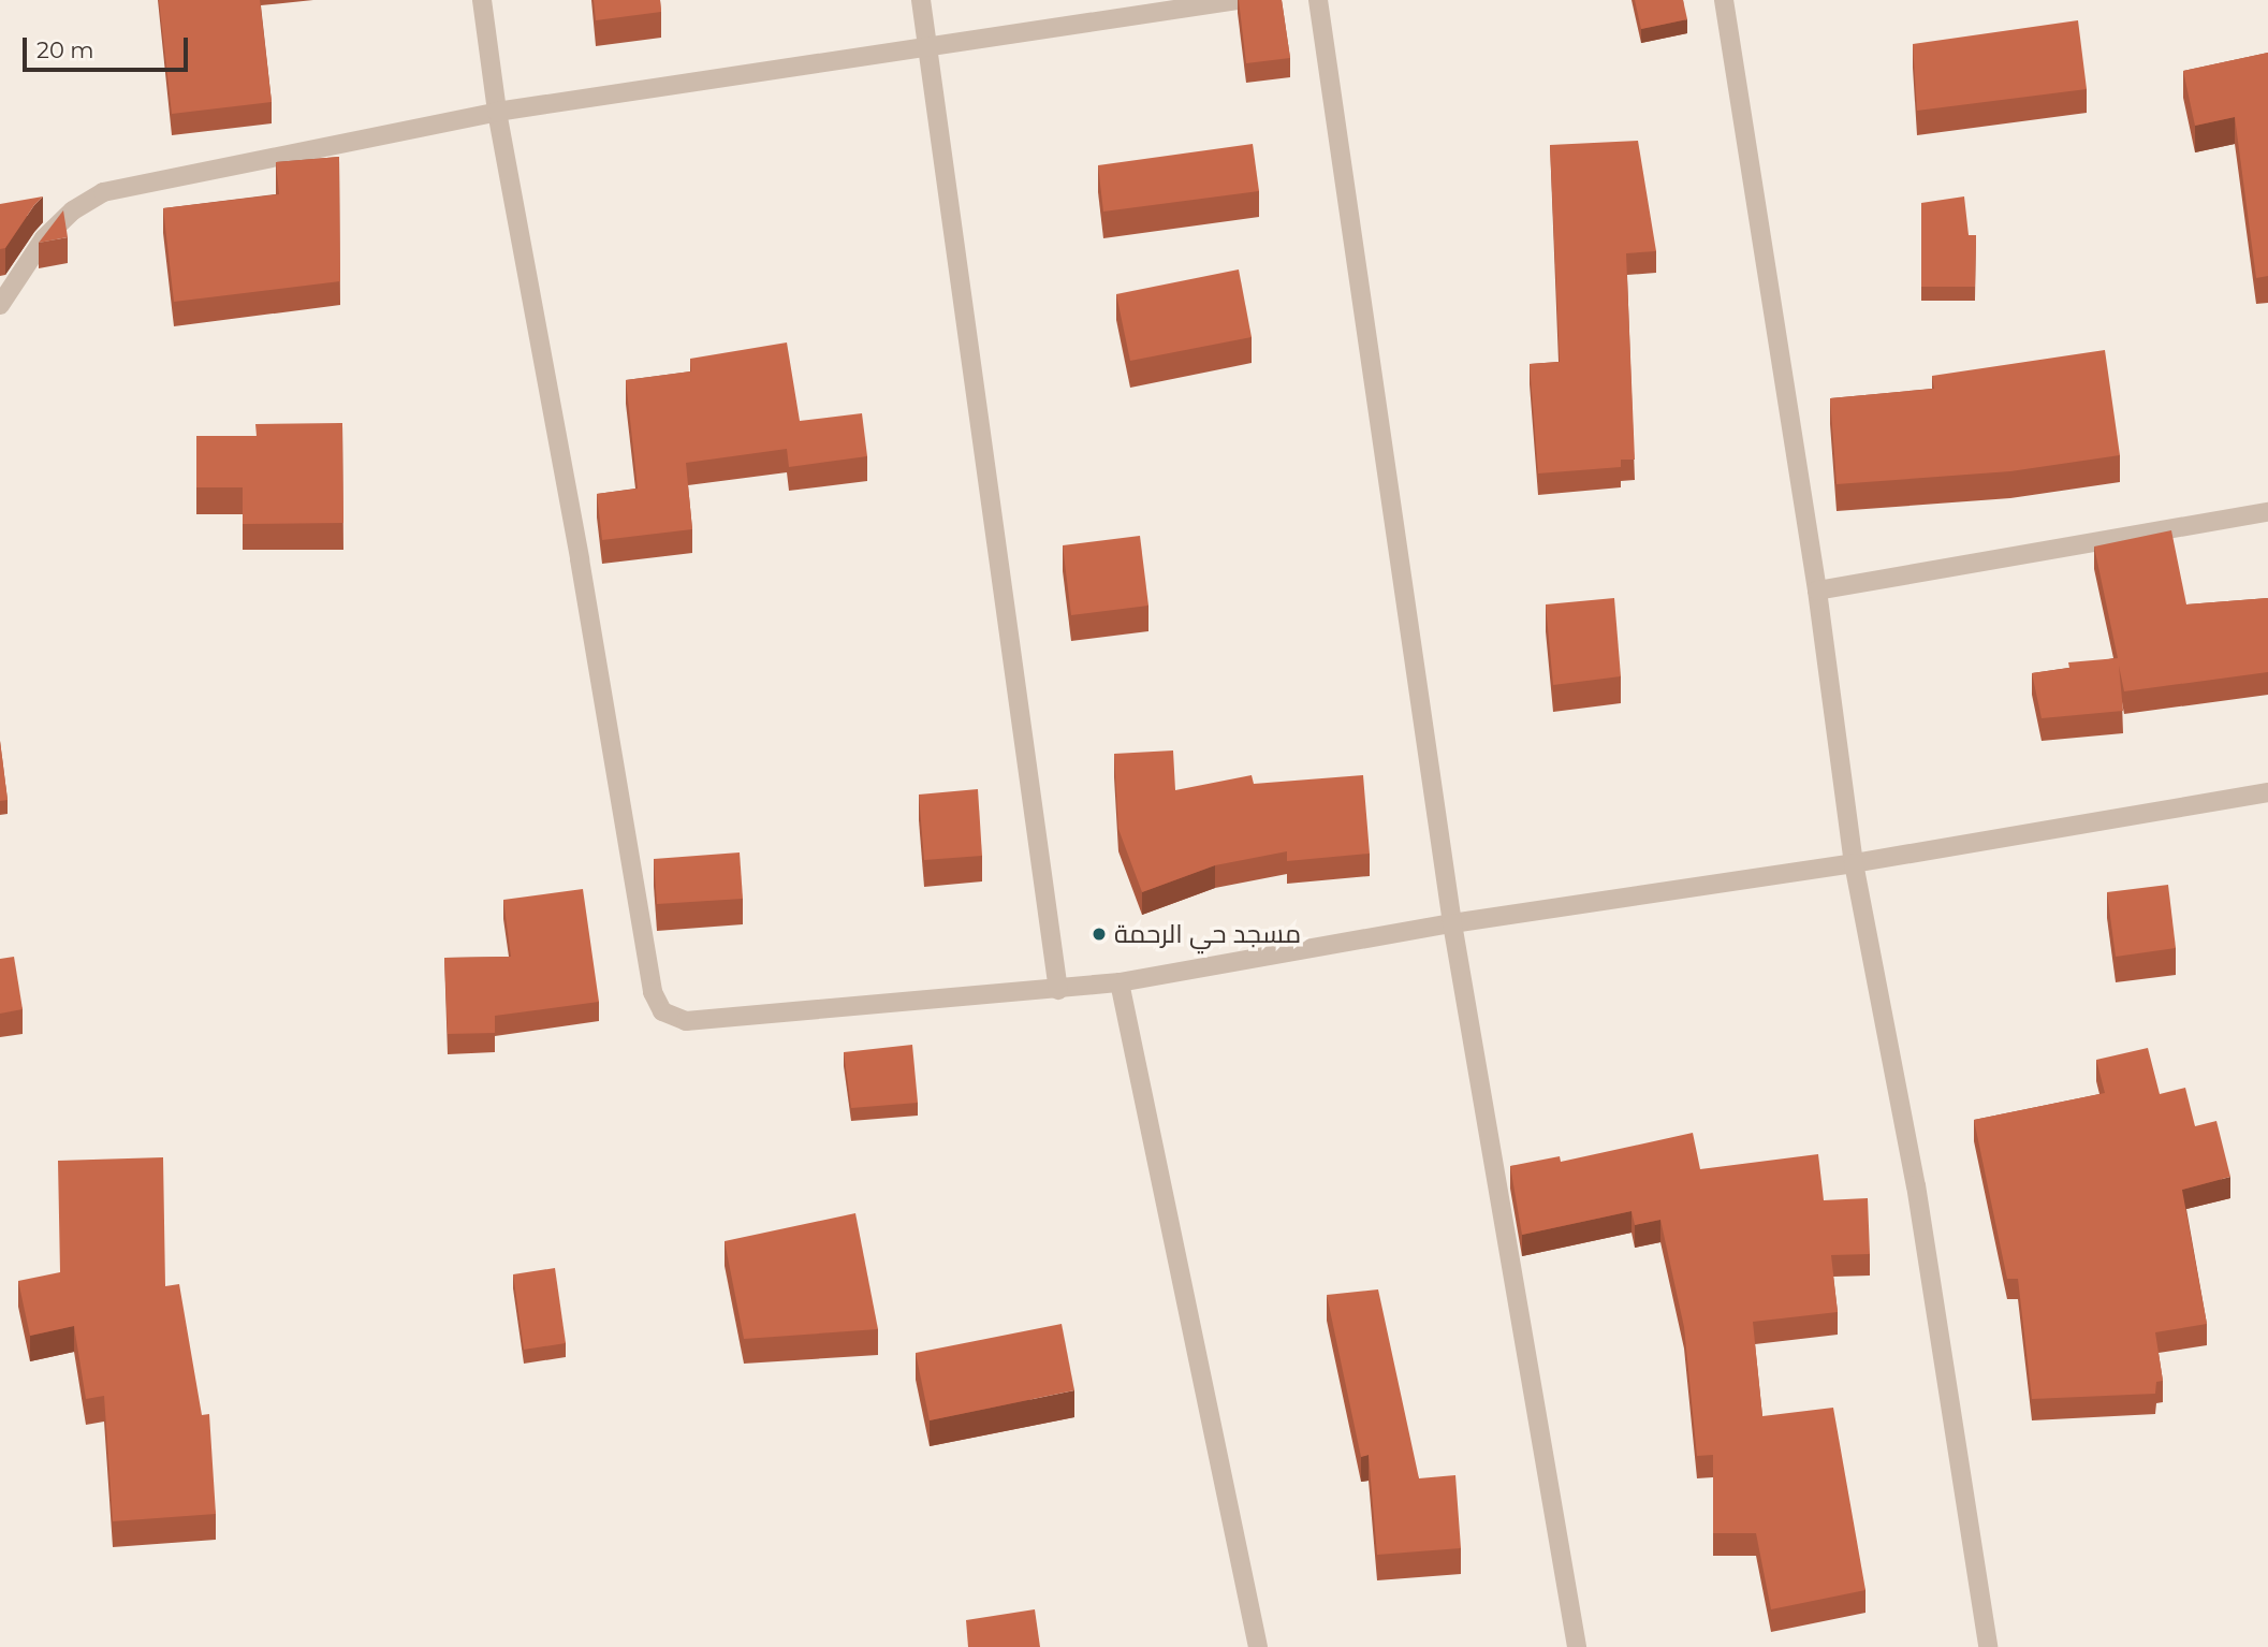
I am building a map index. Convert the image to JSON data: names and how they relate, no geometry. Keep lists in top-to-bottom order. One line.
{"places":["مسجد حي الرحمة"],"scale_bar":"20 m"}
